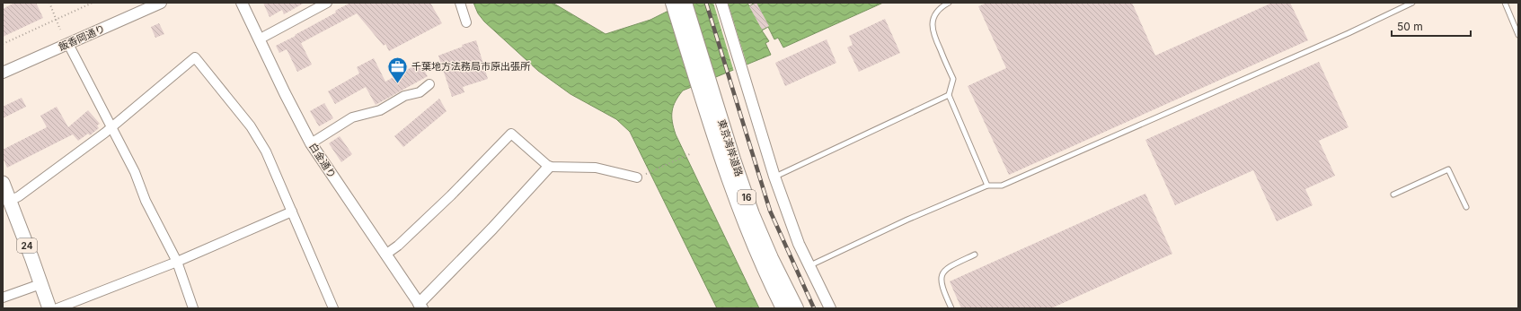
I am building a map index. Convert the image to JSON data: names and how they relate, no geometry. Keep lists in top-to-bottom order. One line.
{"streets":{"highway":["東京湾岸道路","16"],"main road":["24"],"street":["飯香岡通り","白金通り"]},"places":{"office":["千葉地方法務局市原出張所"]},"scale_bar":"50 m"}
